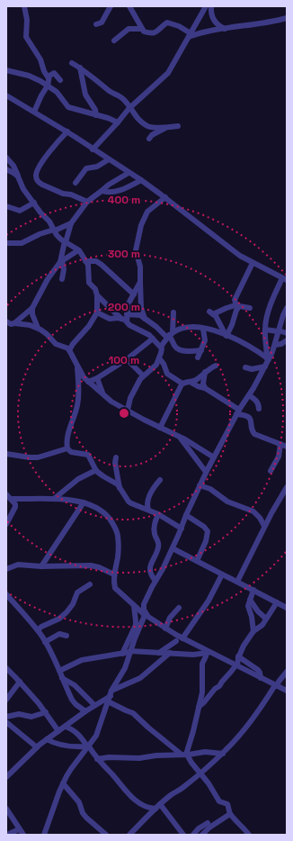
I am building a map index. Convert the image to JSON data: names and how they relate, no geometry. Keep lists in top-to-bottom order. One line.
{"rings":["400 m","300 m","200 m","100 m"]}
